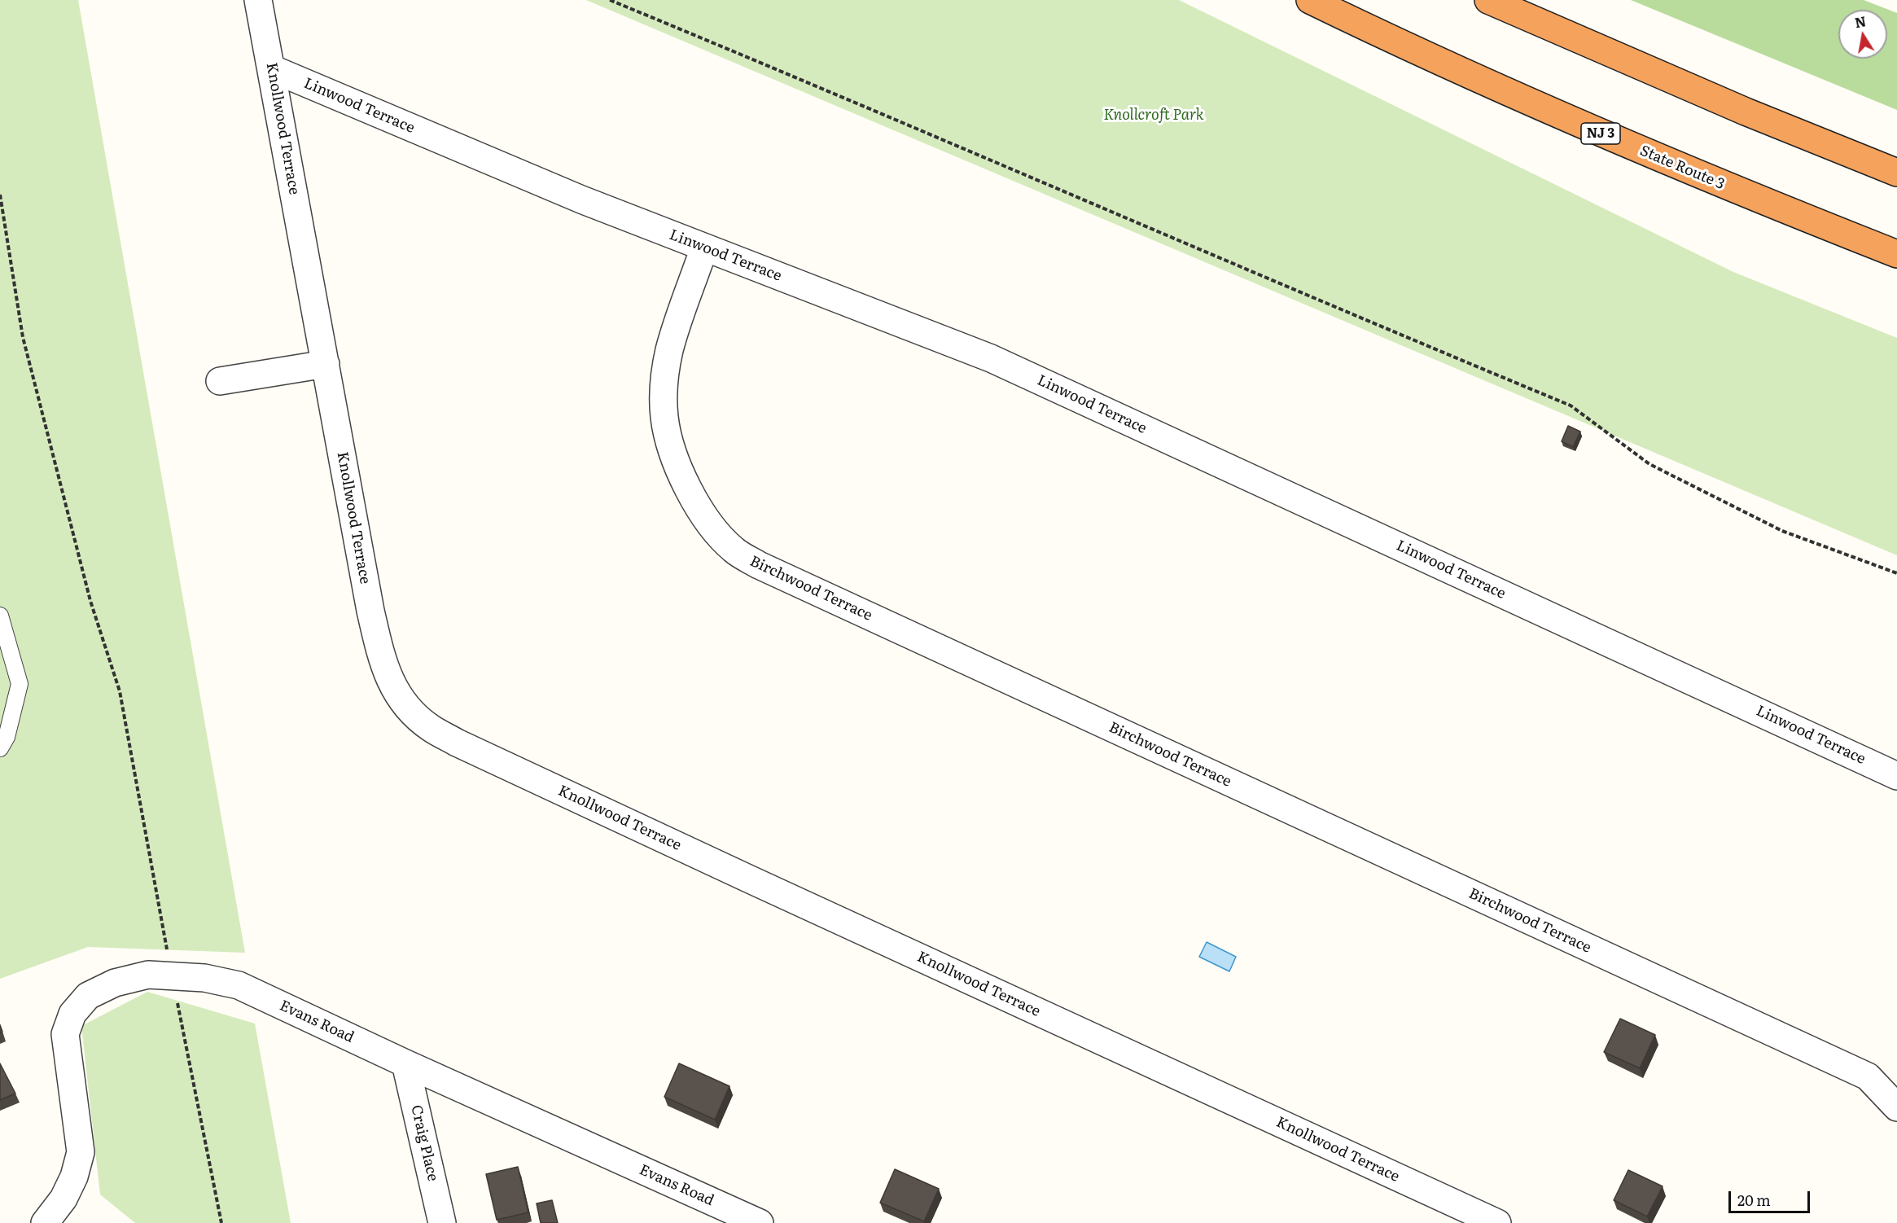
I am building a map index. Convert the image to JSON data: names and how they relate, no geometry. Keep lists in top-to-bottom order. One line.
{"streets":{"highway":["NJ 3","State Route 3"],"street":["Linwood Terrace","Knollwood Terrace","Birchwood Terrace","Evans Road","Craig Place"]},"crossings":[["Linwood Terrace","Knollwood Terrace"],["Linwood Terrace","Birchwood Terrace"],["Evans Road","Craig Place"]],"parks":["Knollcroft Park"],"scale_bar":"20 m","north":"top"}
